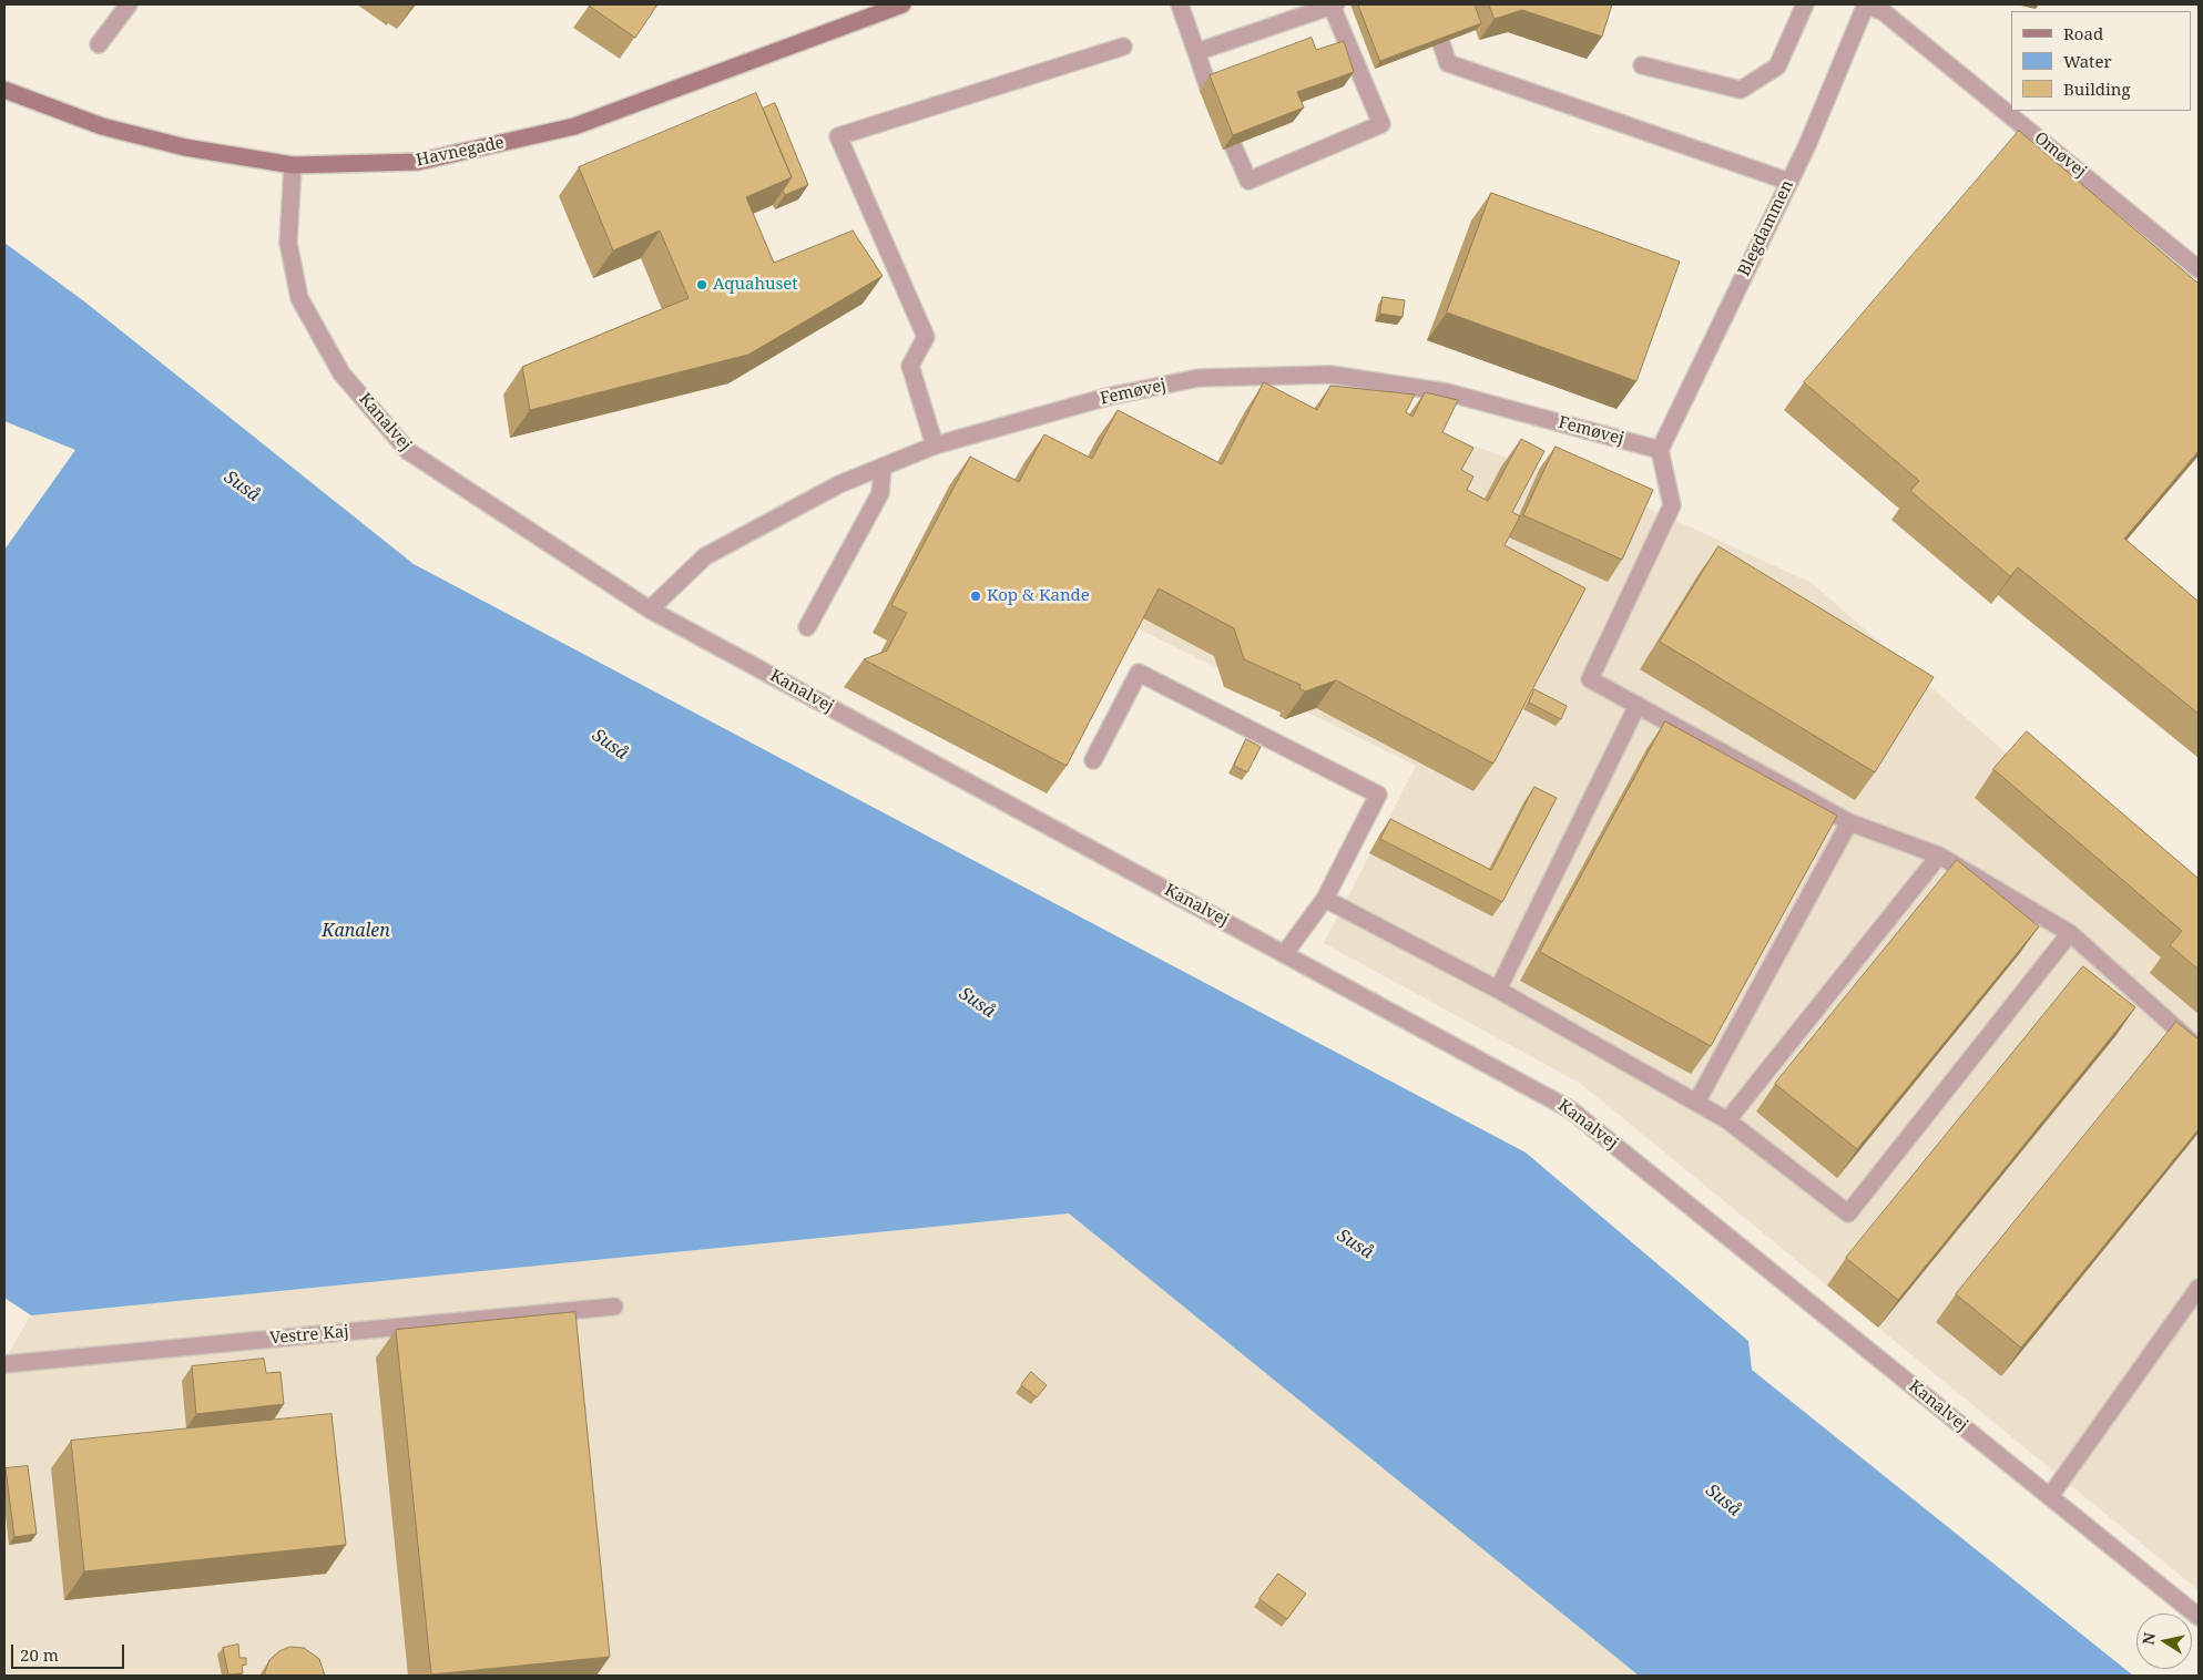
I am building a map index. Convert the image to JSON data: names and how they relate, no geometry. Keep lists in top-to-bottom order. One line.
{"streets":{"main road":["Havnegade"],"street":["Omøvej","Blegdammen","Femøvej","Kanalvej","Vestre Kaj"]},"crossings":[["Havnegade","Kanalvej"],["Omøvej","Blegdammen"],["Blegdammen","Femøvej"],["Femøvej","Kanalvej"]],"water":["Suså","Kanalen"],"places":["Aquahuset","Kop & Kande"],"legend":["Road","Water","Building"],"scale_bar":"20 m","north":"left"}
